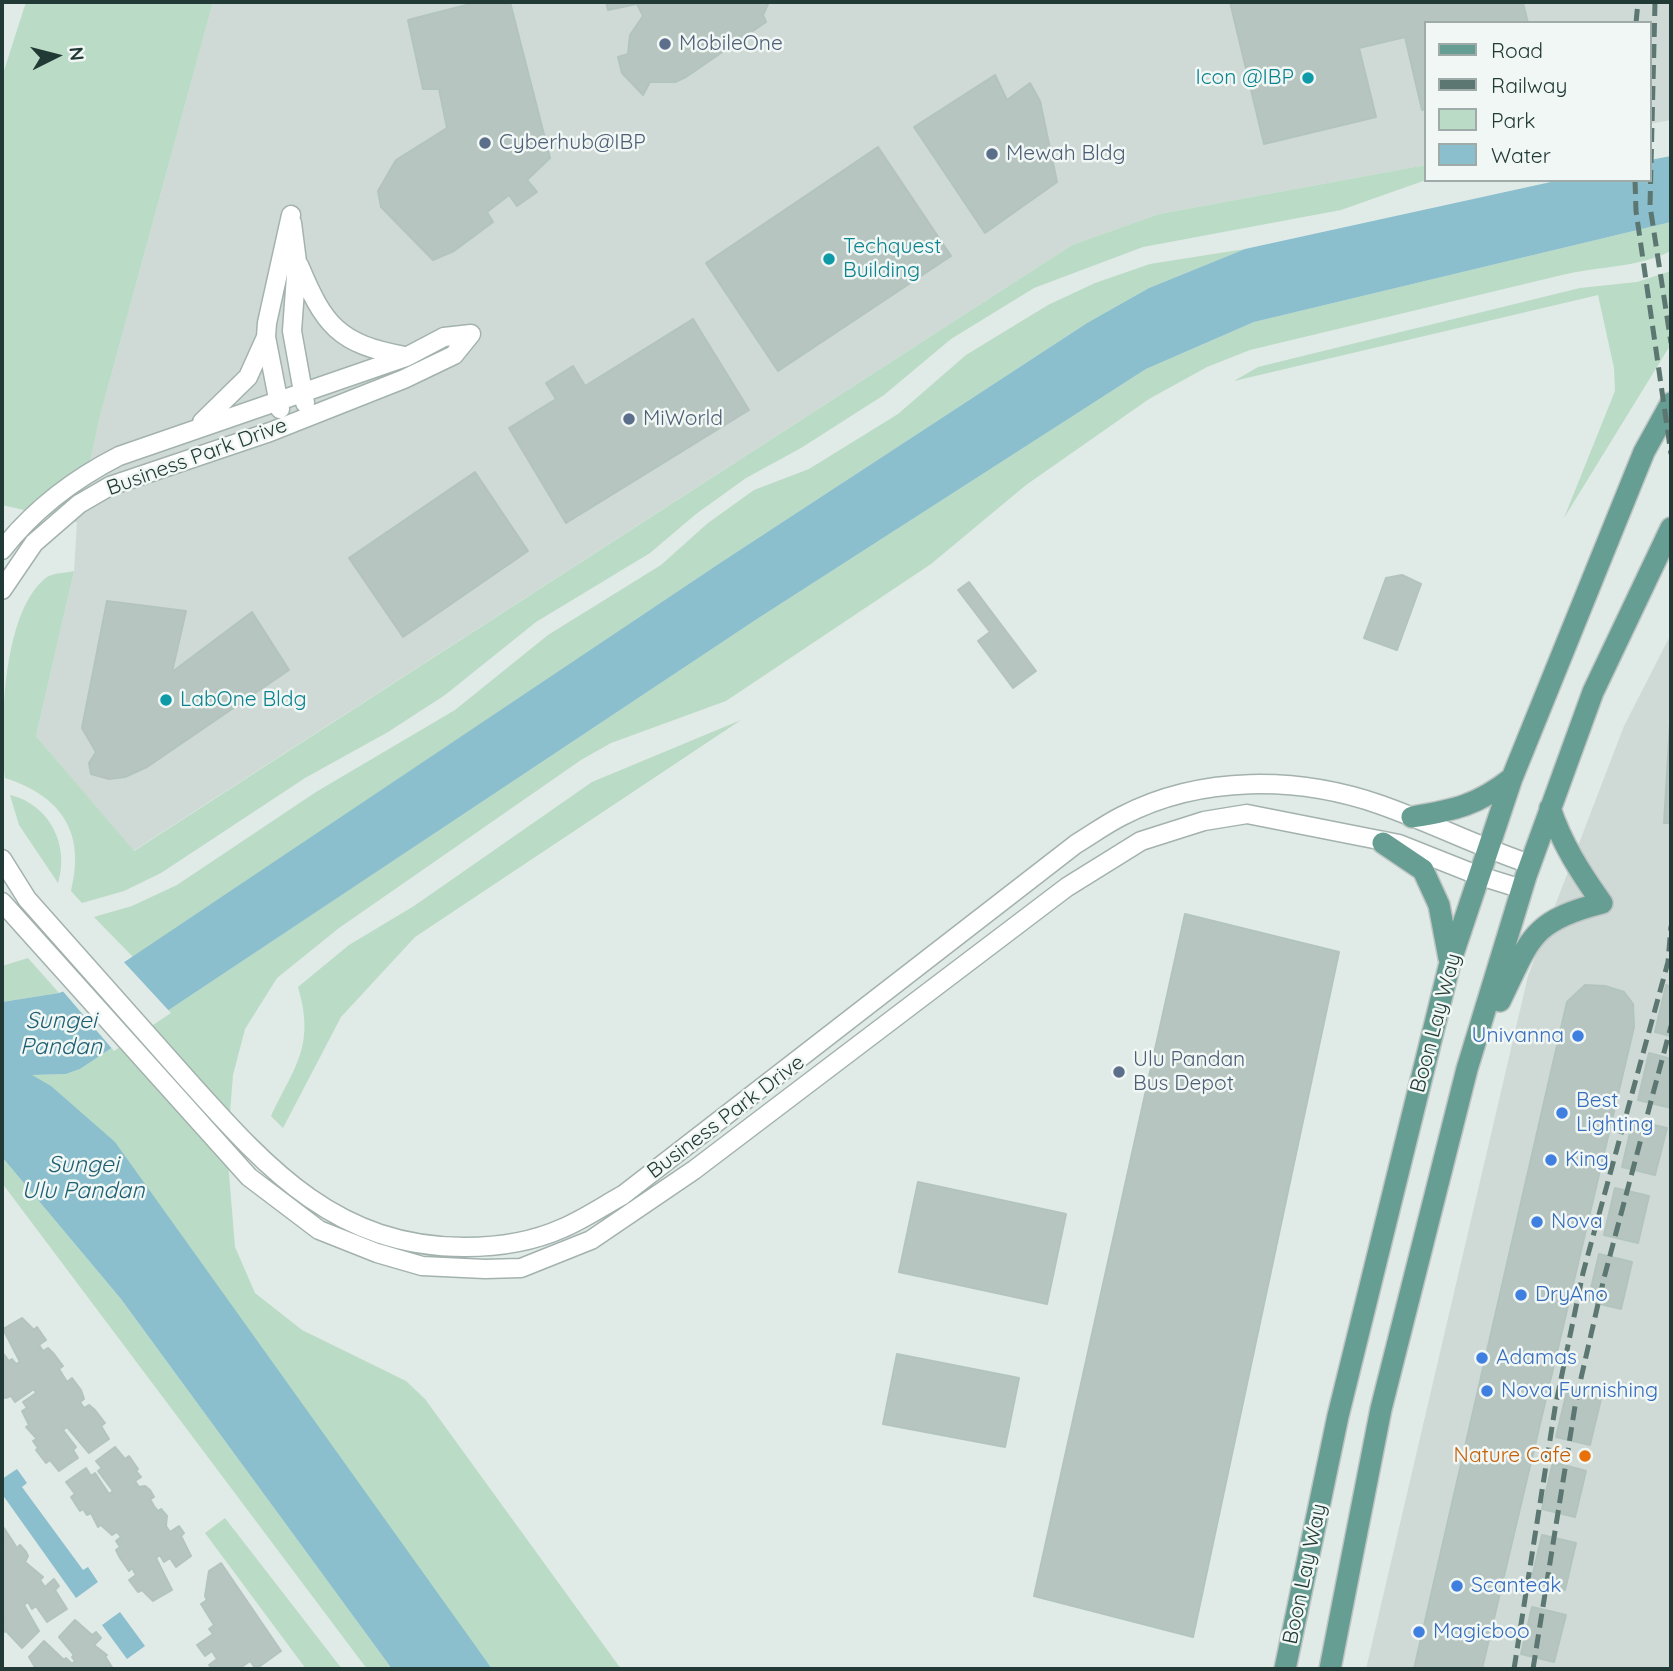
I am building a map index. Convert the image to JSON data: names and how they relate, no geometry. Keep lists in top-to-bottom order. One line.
{"streets":{"main road":["Boon Lay Way"],"street":["Business Park Drive"]},"crossings":[["Business Park Drive","Boon Lay Way"]],"water":["Sungei Pandan","Sungei Ulu Pandan"],"places":["MobileOne","Icon @IBP","Cyberhub@IBP","Mewah Bldg","Techquest Building","MiWorld","LabOne Bldg","Univanna","Ulu Pandan Bus Depot","Best Lighting","King","Nova","DryAno","Adamas","Nova Furnishing","Nature Cafe","Scanteak","Magicboo"],"legend":["Road","Railway","Park","Water"],"north":"right"}
